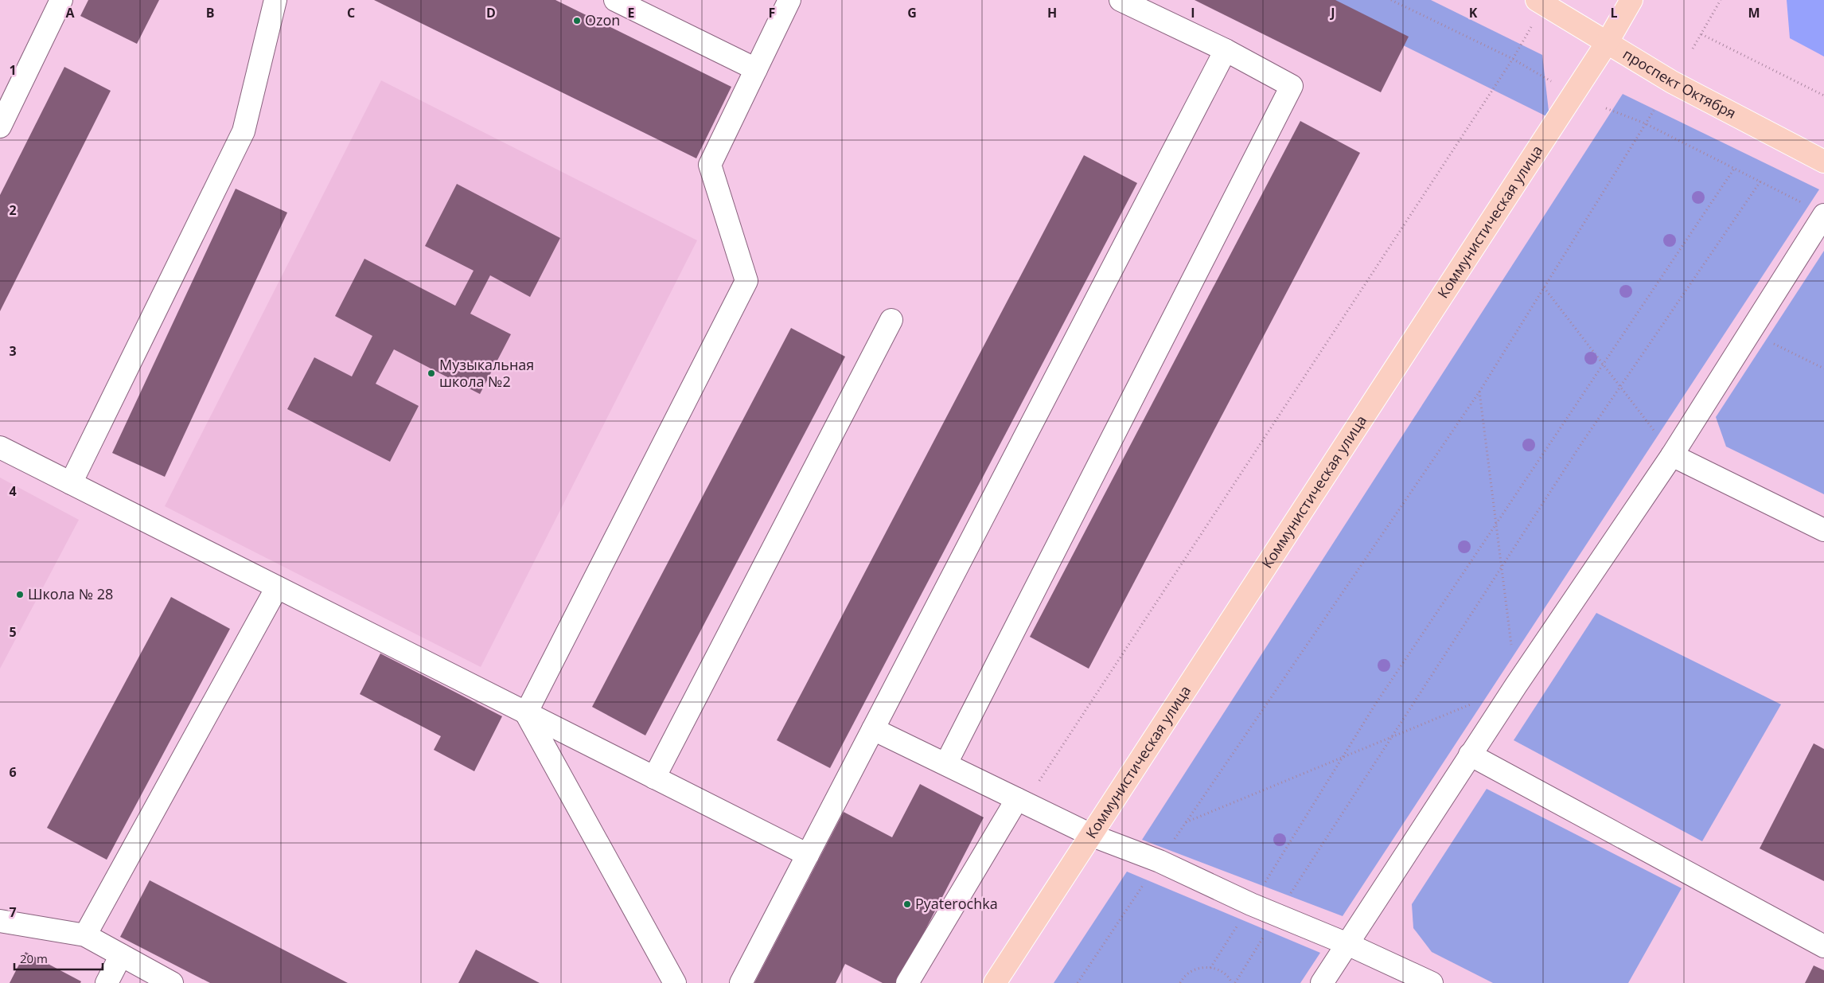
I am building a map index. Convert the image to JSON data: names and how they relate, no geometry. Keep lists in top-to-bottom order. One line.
{"streets":{"main road":["проспект Октября","Коммунистическая улица"]},"crossings":[["проспект Октября","Коммунистическая улица"]],"places":["Ozon","Музыкальная школа №2","Школа № 28","Pyaterochka"],"scale_bar":"20 m","grid":{"columns":["A","B","C","D","E","F","G","H","I","J","K","L","M"],"rows":["1","2","3","4","5","6","7"]}}
